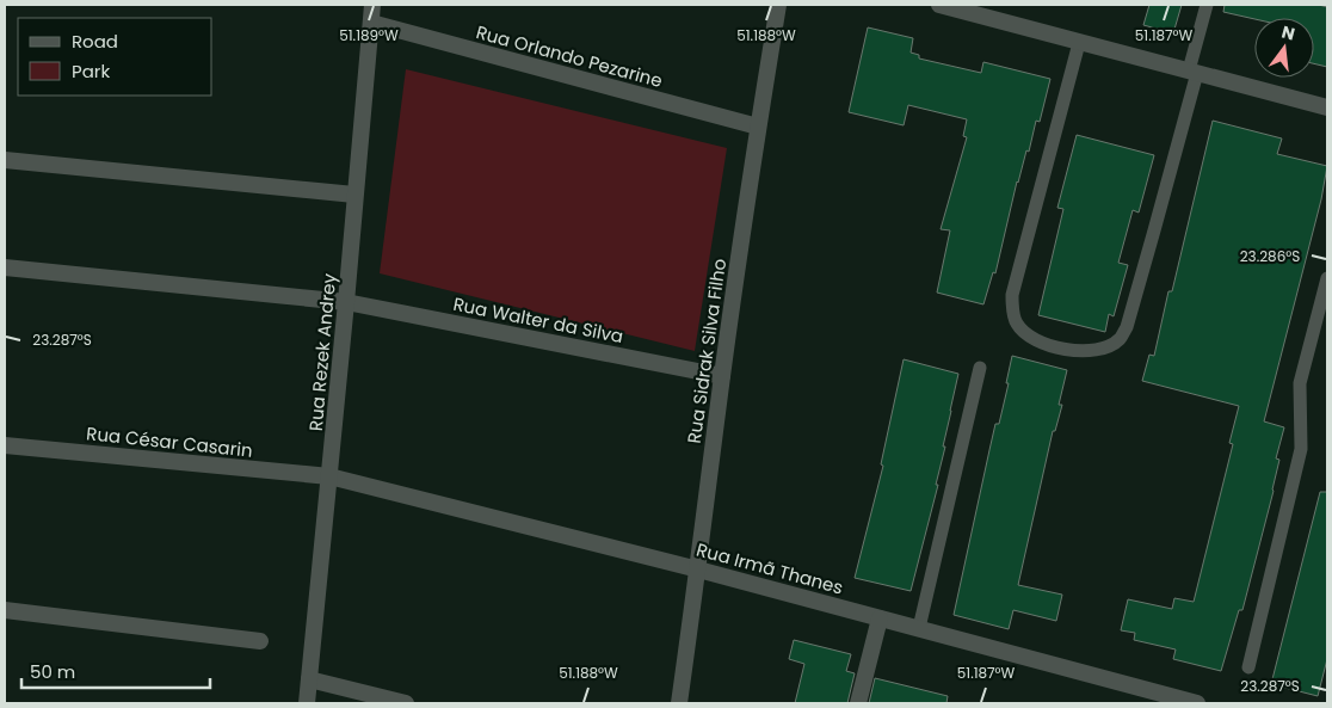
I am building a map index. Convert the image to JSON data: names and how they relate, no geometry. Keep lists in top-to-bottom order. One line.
{"streets":{"street":["Rua Orlando Pezarine","Rua Walter da Silva","Rua Sidrak Silva Filho","Rua Rezek Andrey","Rua César Casarin","Rua Irmã Thanes"]},"crossings":[["Rua Orlando Pezarine","Rua Sidrak Silva Filho"],["Rua Orlando Pezarine","Rua Rezek Andrey"],["Rua Walter da Silva","Rua Sidrak Silva Filho"],["Rua Walter da Silva","Rua Rezek Andrey"],["Rua Sidrak Silva Filho","Rua Irmã Thanes"],["Rua Rezek Andrey","Rua César Casarin"],["Rua Rezek Andrey","Rua Irmã Thanes"],["Rua César Casarin","Rua Irmã Thanes"]],"legend":["Road","Park"],"scale_bar":"50 m","north":"top","coordinates":["51.189°W","51.188°W","51.187°W","23.286°S","23.287°S"]}
